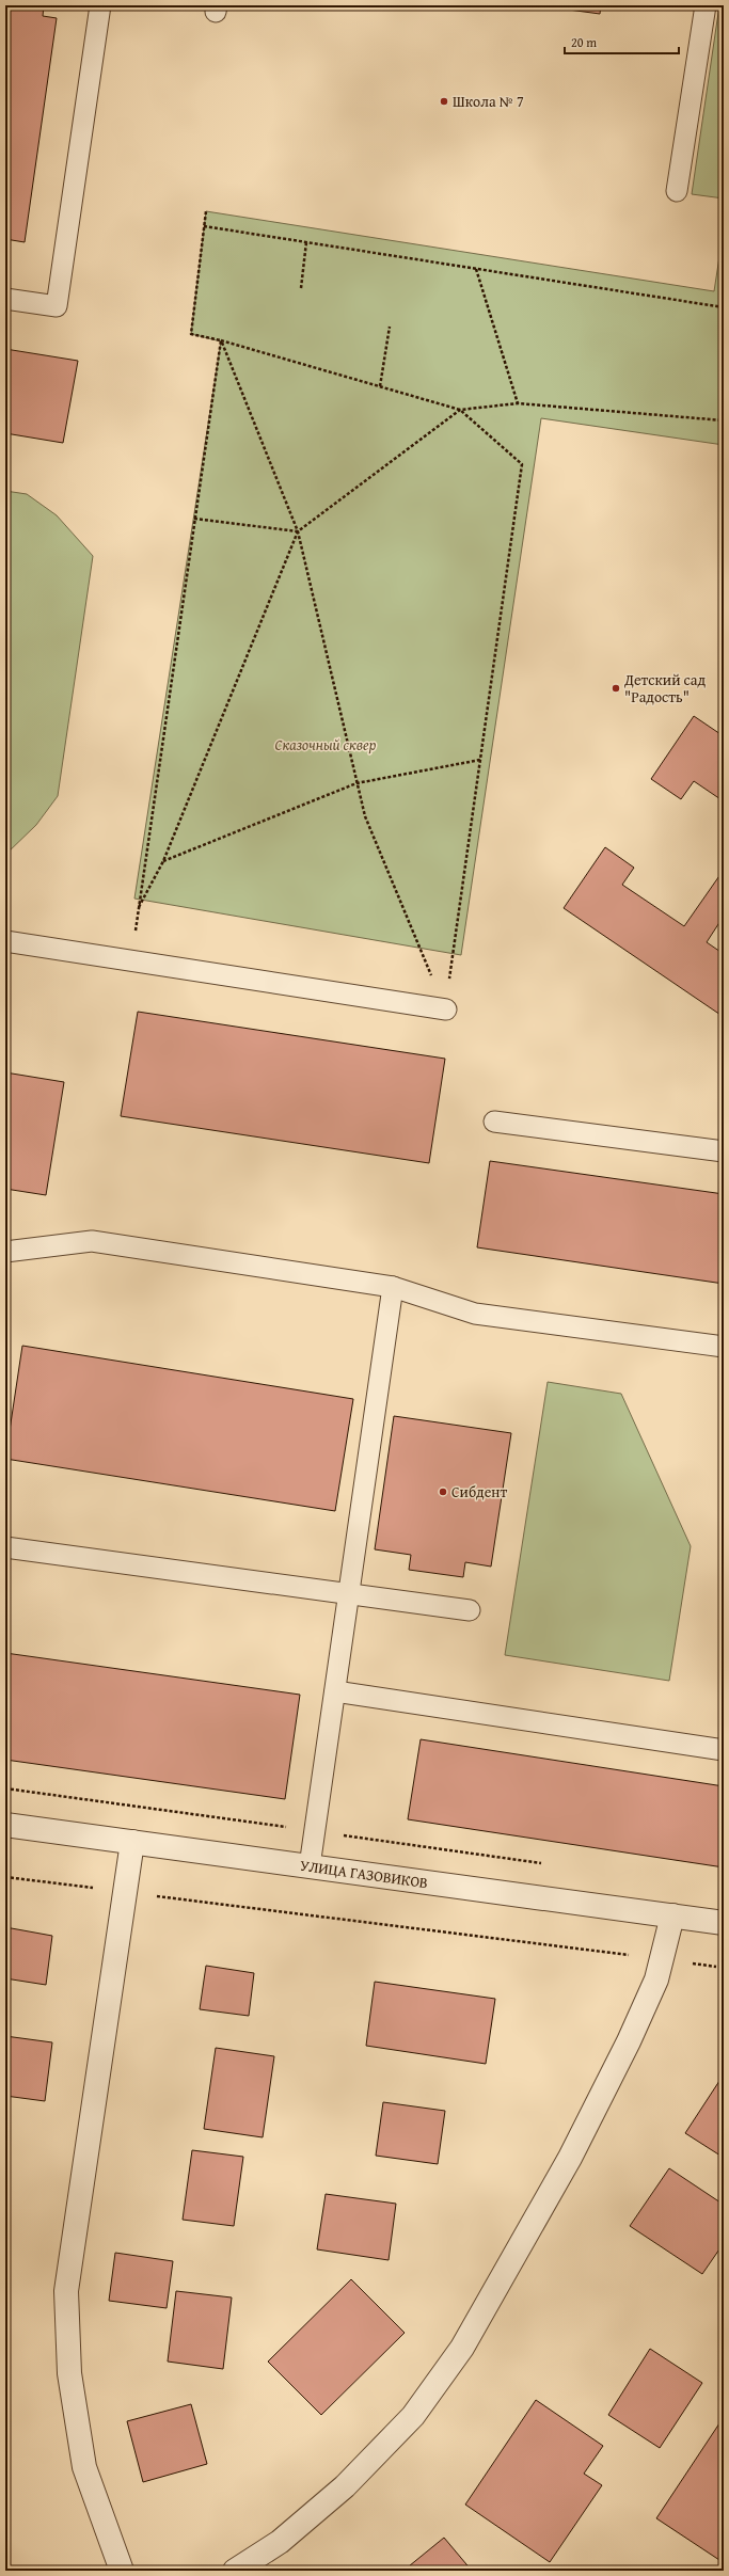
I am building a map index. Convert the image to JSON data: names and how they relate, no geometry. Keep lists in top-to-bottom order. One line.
{"streets":{"street":["УЛИЦА ГАЗОВИКОВ"]},"parks":["Сказочный сквер"],"places":["Школа № 7","Детский сад \"Радость\"","Сибдент"],"scale_bar":"20 m"}
